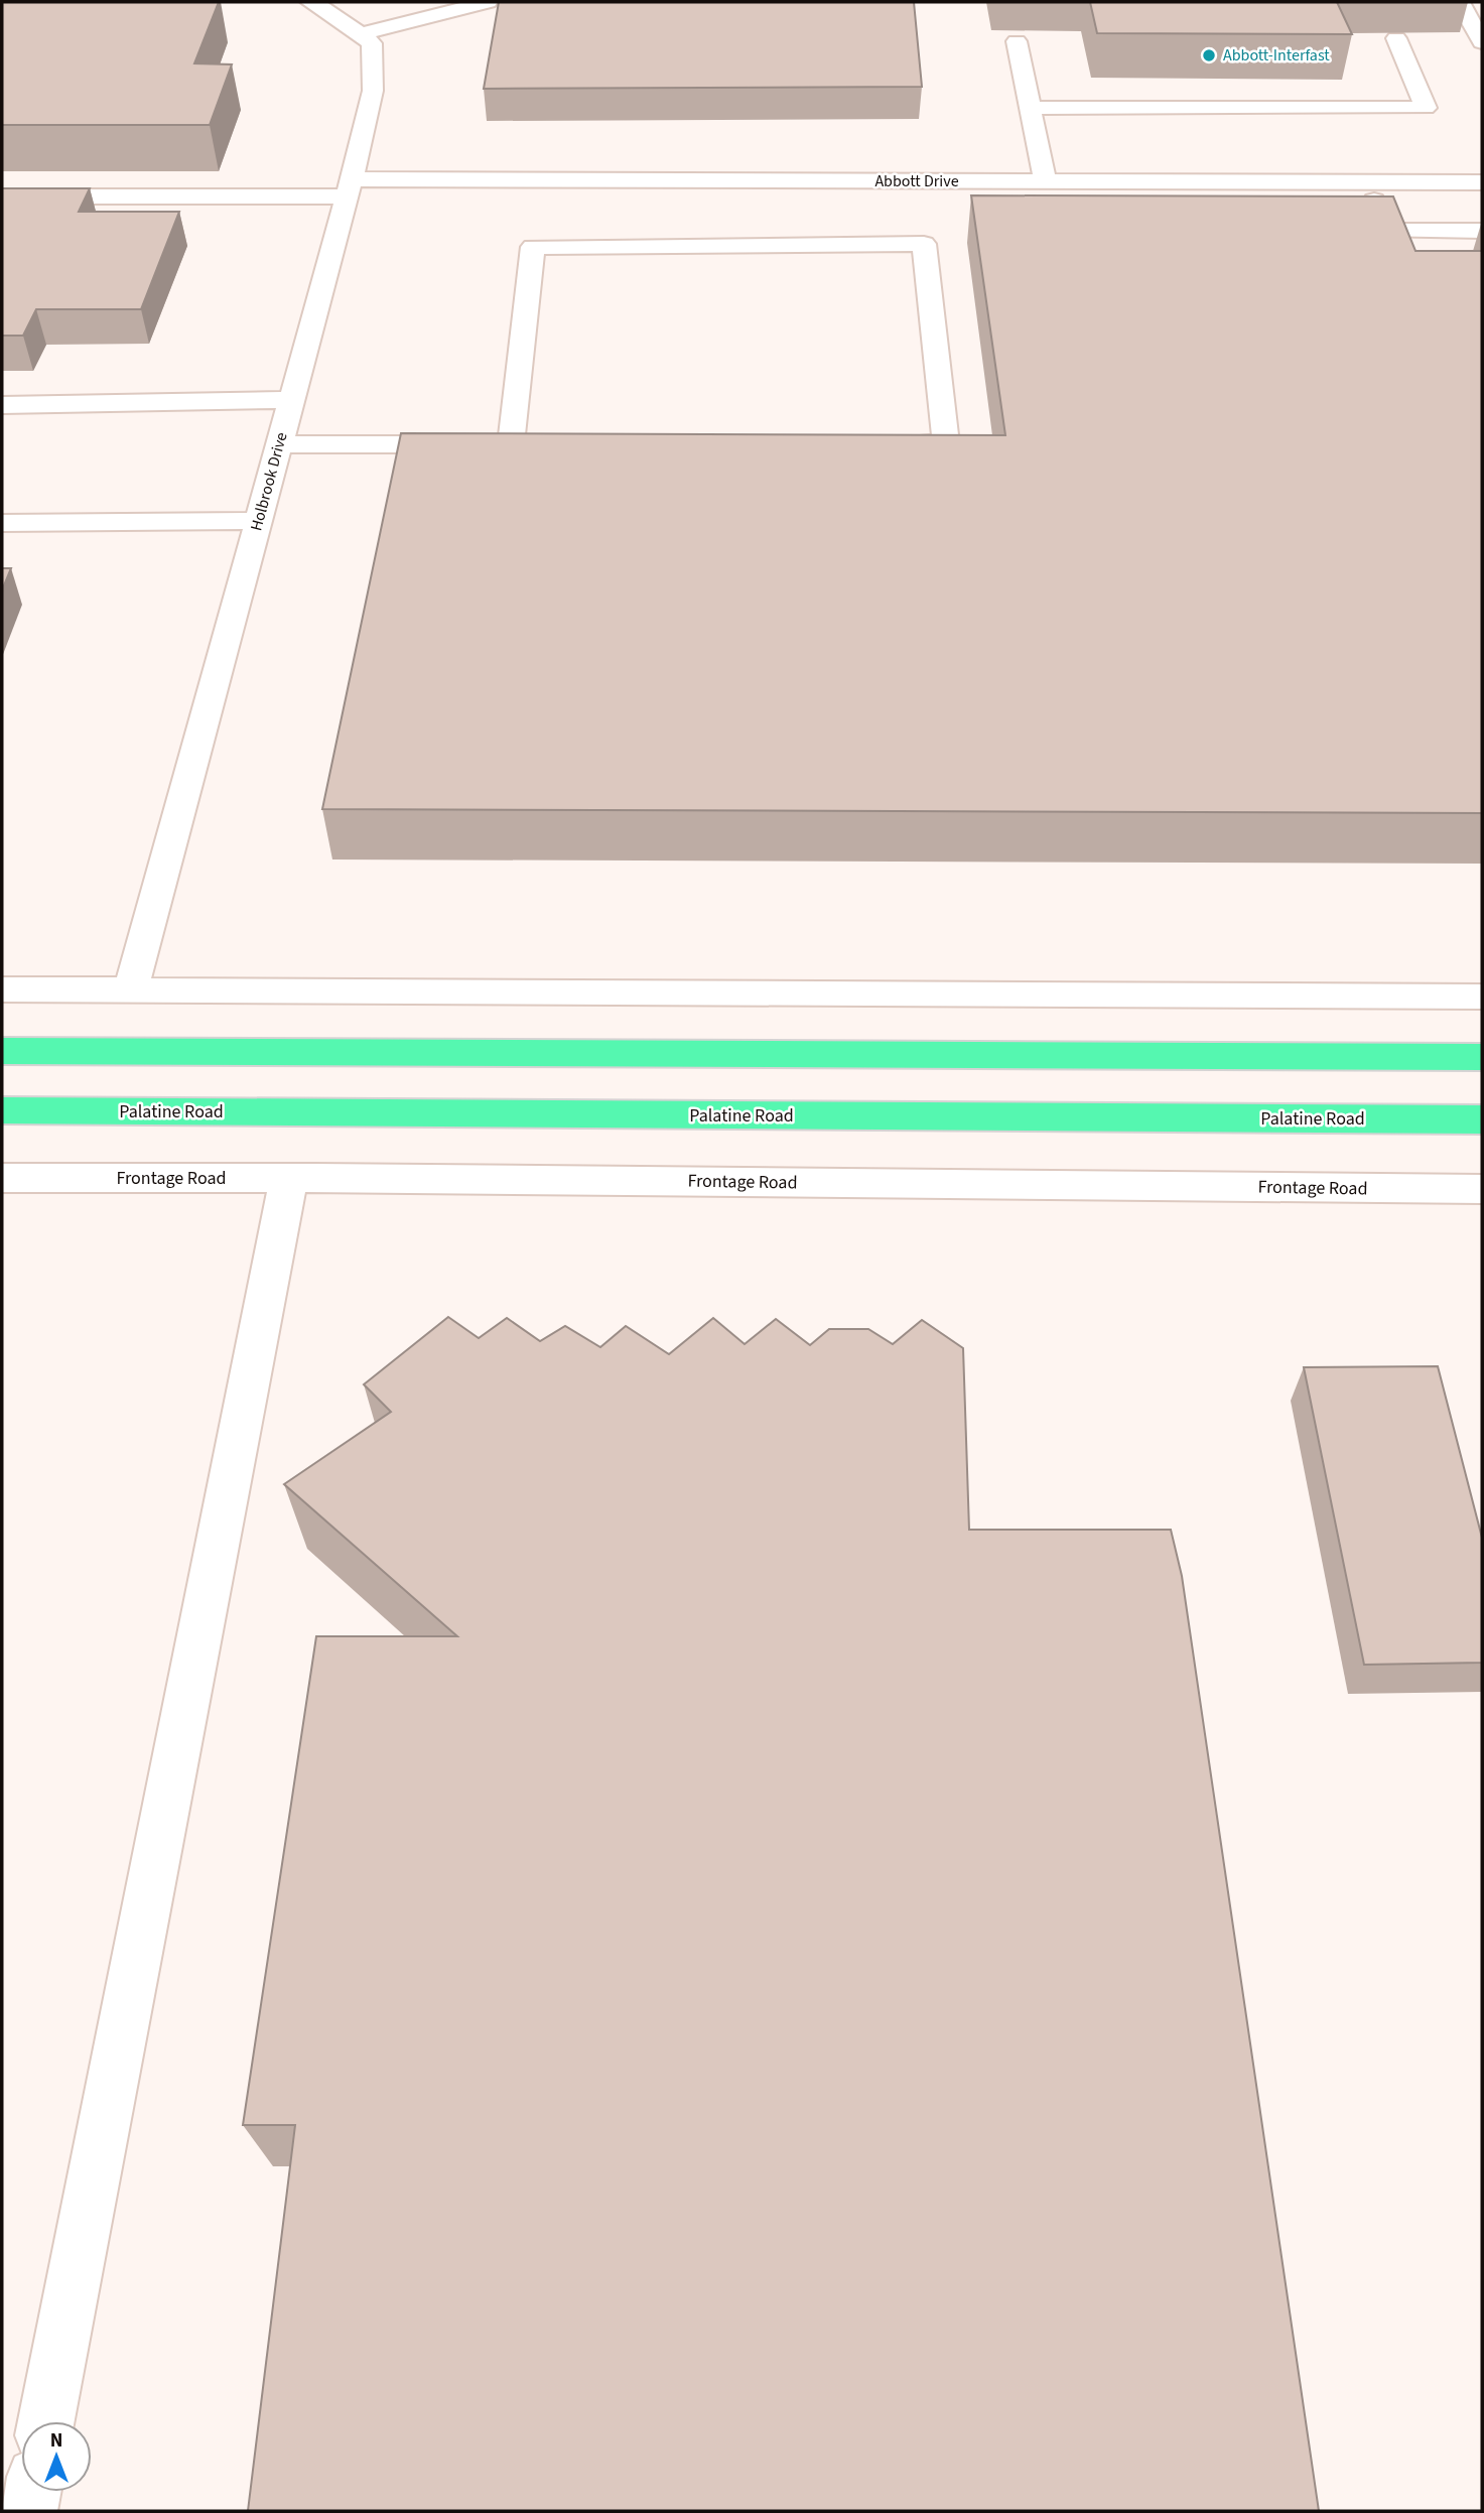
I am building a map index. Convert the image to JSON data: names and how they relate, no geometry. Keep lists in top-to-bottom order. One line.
{"streets":{"highway":["Palatine Road"],"street":["Abbott Drive","Holbrook Drive","Frontage Road"]},"crossings":[["Abbott Drive","Holbrook Drive"]],"places":["Abbott-Interfast"],"north":"top"}
